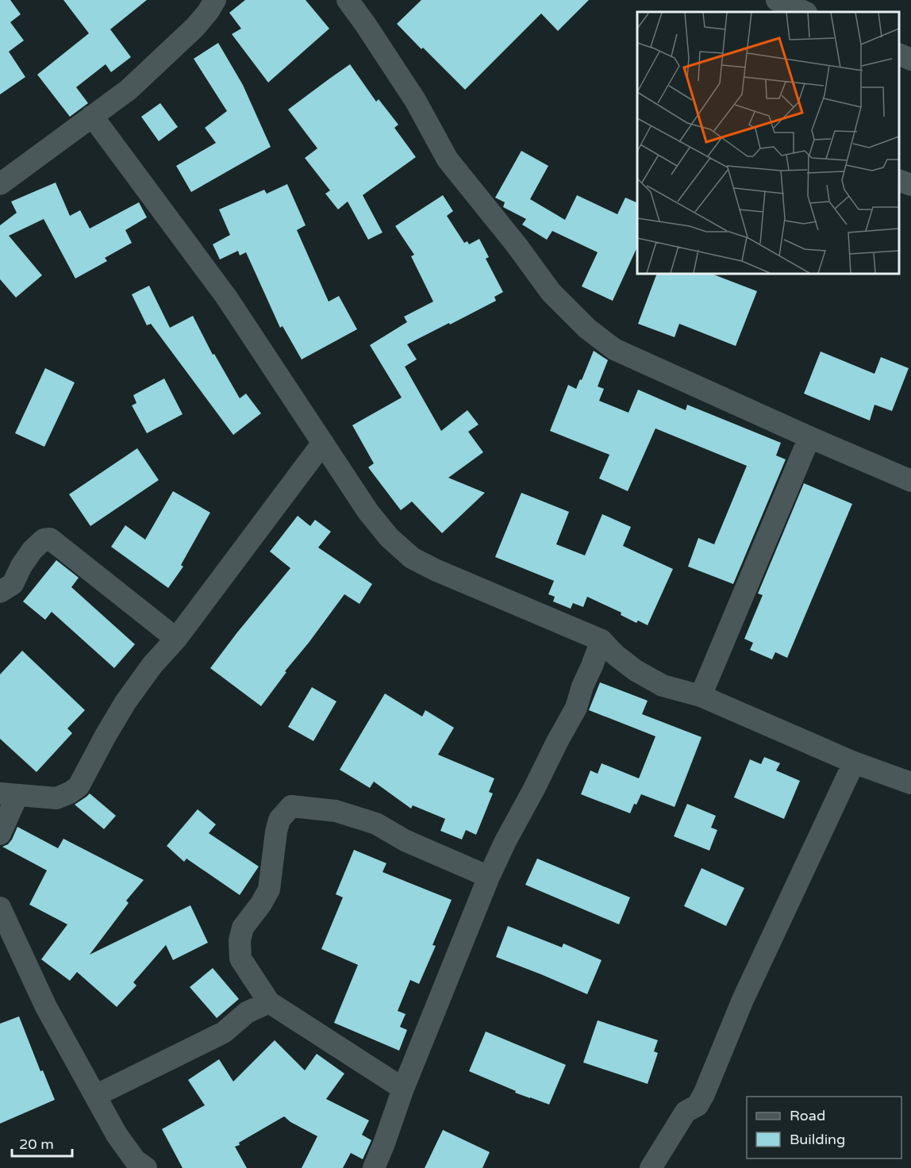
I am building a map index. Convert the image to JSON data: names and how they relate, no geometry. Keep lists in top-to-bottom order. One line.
{"legend":["Road","Building"],"scale_bar":"20 m"}
